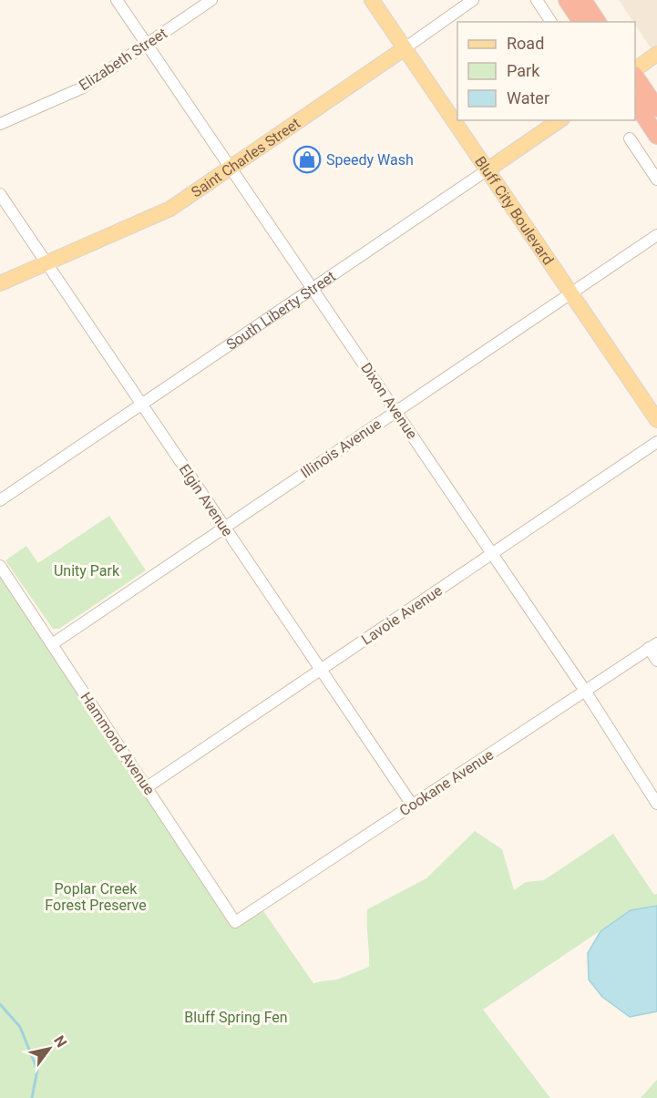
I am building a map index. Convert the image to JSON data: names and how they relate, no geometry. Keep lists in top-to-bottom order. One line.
{"streets":{"main road":["Saint Charles Street","Bluff City Boulevard","South Liberty Street"],"street":["Elizabeth Street","Dixon Avenue","Illinois Avenue","Elgin Avenue","Lavoie Avenue","Hammond Avenue","Cookane Avenue"]},"crossings":[["Elizabeth Street","Dixon Avenue"],["Saint Charles Street","Bluff City Boulevard"],["Saint Charles Street","Dixon Avenue"],["Saint Charles Street","Elgin Avenue"],["Bluff City Boulevard","South Liberty Street"],["Bluff City Boulevard","Illinois Avenue"],["South Liberty Street","Dixon Avenue"],["South Liberty Street","Elgin Avenue"],["Dixon Avenue","Illinois Avenue"],["Dixon Avenue","Lavoie Avenue"],["Dixon Avenue","Cookane Avenue"],["Illinois Avenue","Elgin Avenue"],["Illinois Avenue","Hammond Avenue"],["Elgin Avenue","Lavoie Avenue"],["Elgin Avenue","Cookane Avenue"],["Lavoie Avenue","Hammond Avenue"],["Hammond Avenue","Cookane Avenue"]],"parks":["Unity Park","Poplar Creek Forest Preserve","Bluff Spring Fen"],"places":{"shop":["Speedy Wash"]},"legend":["Road","Park","Water"],"north":"top right"}
